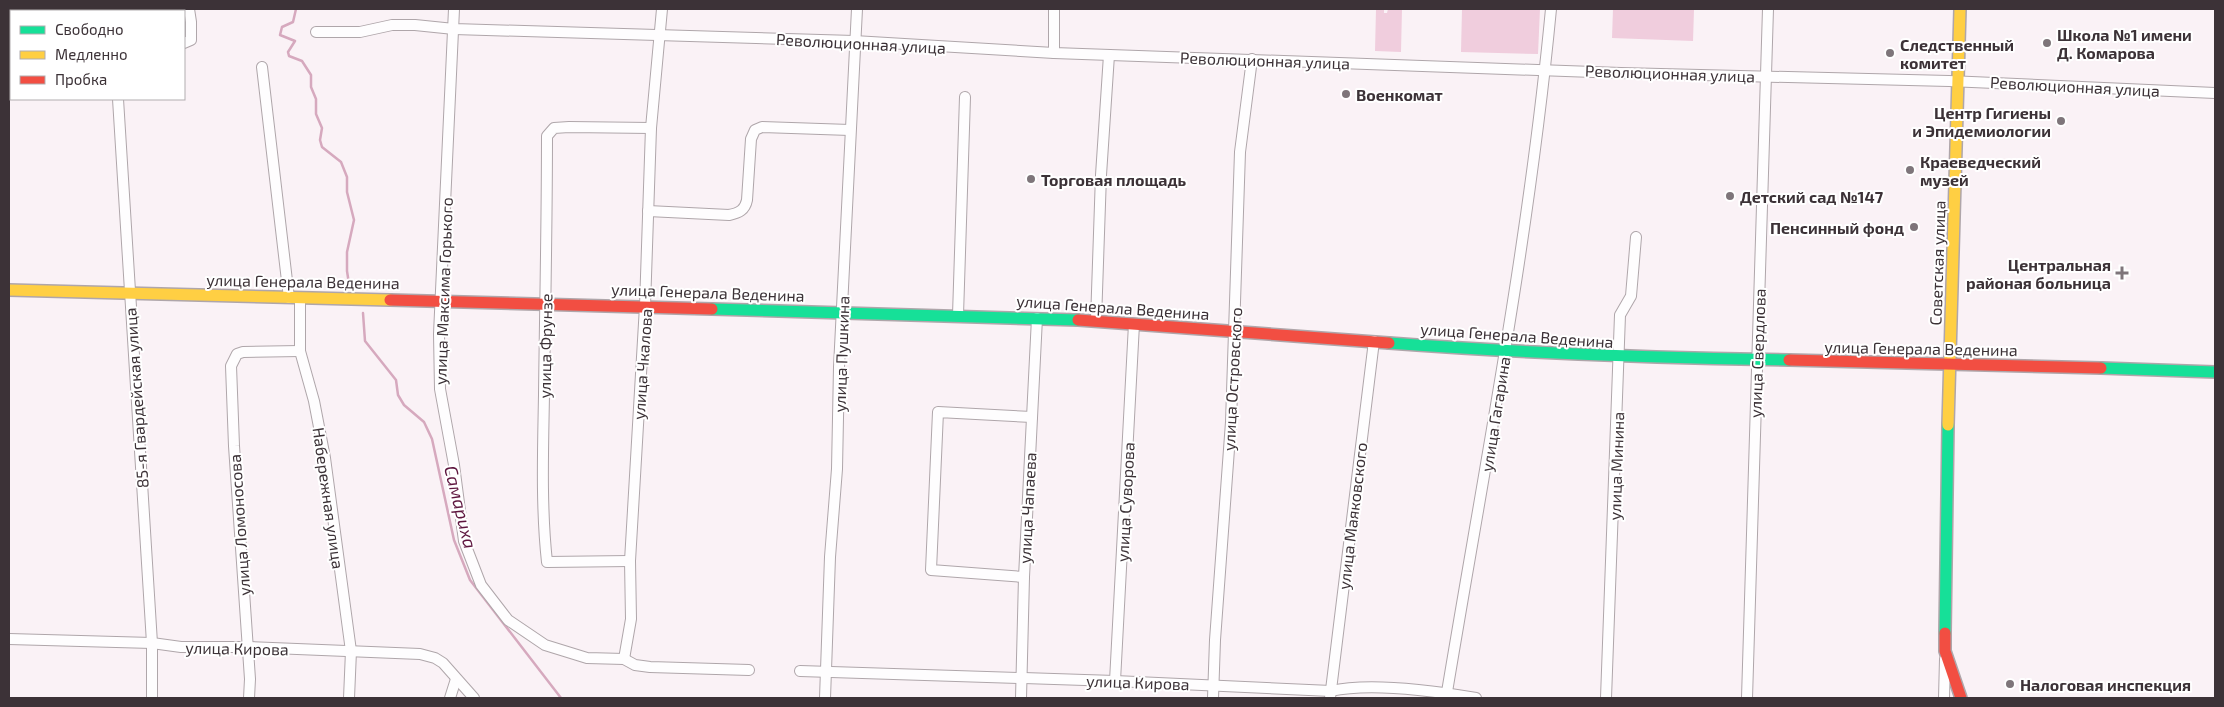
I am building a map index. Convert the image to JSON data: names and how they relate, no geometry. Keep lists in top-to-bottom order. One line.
{"streets":{"street":["Революционная улица","Советская улица","улица Генерала Веденина","улица Максима Горького","улица Фрунзе","улица Свердлова","улица Пушкина","улица Чкалова","улица Островского","85-я Гвардейская улица","улица Гагарина","улица Минина","Набережная улица","улица Суворова","улица Чапаева","улица Маяковского","улица Ломоносова","улица Кирова"]},"crossings":[["Революционная улица","Советская улица"],["Революционная улица","улица Максима Горького"],["Революционная улица","улица Свердлова"],["Революционная улица","улица Пушкина"],["Революционная улица","улица Чкалова"],["Революционная улица","улица Островского"],["Революционная улица","улица Гагарина"],["Советская улица","улица Генерала Веденина"],["улица Генерала Веденина","улица Максима Горького"],["улица Генерала Веденина","улица Фрунзе"],["улица Генерала Веденина","улица Свердлова"],["улица Генерала Веденина","улица Пушкина"],["улица Генерала Веденина","улица Чкалова"],["улица Генерала Веденина","улица Островского"],["улица Генерала Веденина","85-я Гвардейская улица"],["улица Генерала Веденина","улица Гагарина"],["улица Генерала Веденина","улица Минина"],["улица Генерала Веденина","Набережная улица"],["улица Генерала Веденина","улица Суворова"],["улица Генерала Веденина","улица Чапаева"],["улица Генерала Веденина","улица Маяковского"],["улица Максима Горького","улица Чкалова"],["улица Фрунзе","улица Чкалова"],["улица Пушкина","улица Кирова"],["улица Островского","улица Кирова"],["85-я Гвардейская улица","улица Кирова"],["улица Гагарина","улица Кирова"],["Набережная улица","улица Ломоносова"],["Набережная улица","улица Кирова"],["улица Суворова","улица Кирова"],["улица Чапаева","улица Кирова"],["улица Маяковского","улица Кирова"],["улица Ломоносова","улица Кирова"]],"water":["Самариха"],"places":{"other":["Школа №1 имени Д. Комарова","Следственный комитет","Военкомат","Центр Гигиены и Эпидемиологии","Краеведческий музей","Торговая площадь","Детский сад №147","Пенсинный фонд","Налоговая инспекция"],"health":["Центральная районая больница"]},"legend":["Свободно","Медленно","Пробка"]}
